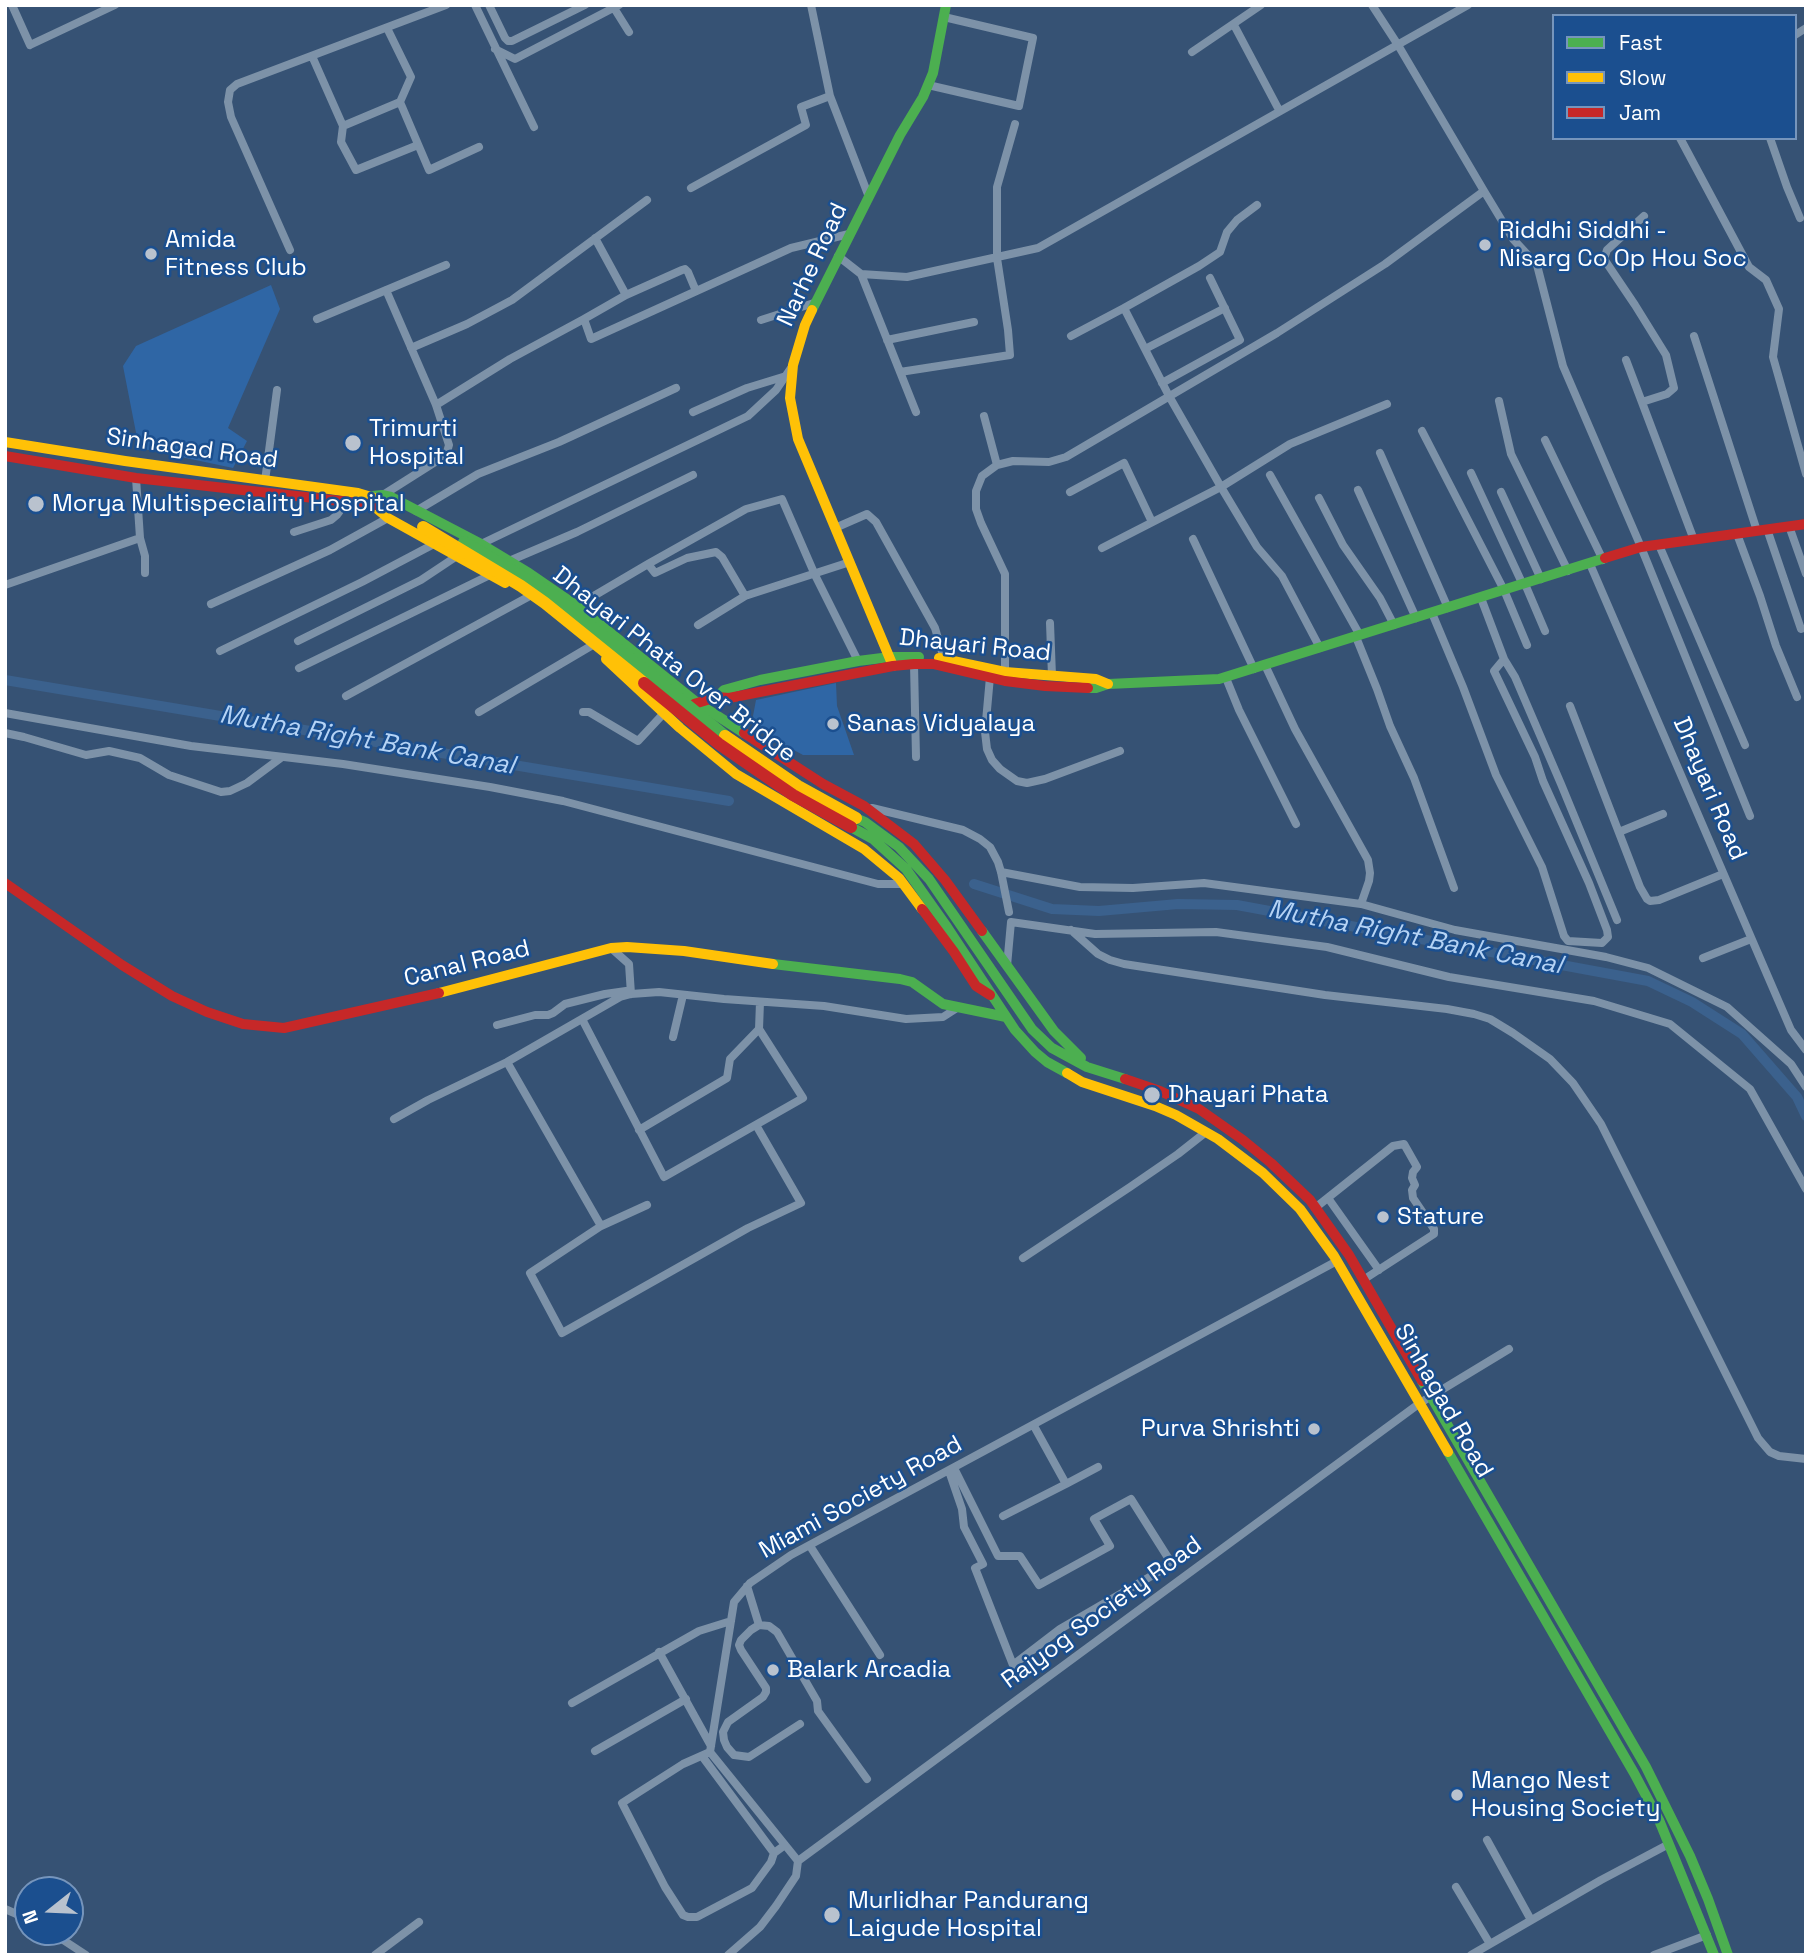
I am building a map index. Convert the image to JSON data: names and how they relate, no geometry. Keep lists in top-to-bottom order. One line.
{"streets":{"main road":["Narhe Road","Sinhagad Road","Dhayari Road","Dhayari Phata Over Bridge","Canal Road"],"street":["Miami Society Road","Rajyog Society Road"]},"crossings":[["Narhe Road","Dhayari Road"],["Sinhagad Road","Dhayari Phata Over Bridge"],["Sinhagad Road","Canal Road"],["Sinhagad Road","Miami Society Road"],["Sinhagad Road","Rajyog Society Road"]],"water":["Mutha Right Bank Canal"],"places":["Riddhi Siddhi - Nisarg Co Op Hou Soc","Amida Fitness Club","Trimurti Hospital","Morya Multispeciality Hospital","Sanas Vidyalaya","Dhayari Phata","Stature","Purva Shrishti","Balark Arcadia","Mango Nest Housing Society","Murlidhar Pandurang Laigude Hospital"],"legend":["Fast","Slow","Jam"],"north":"left"}
